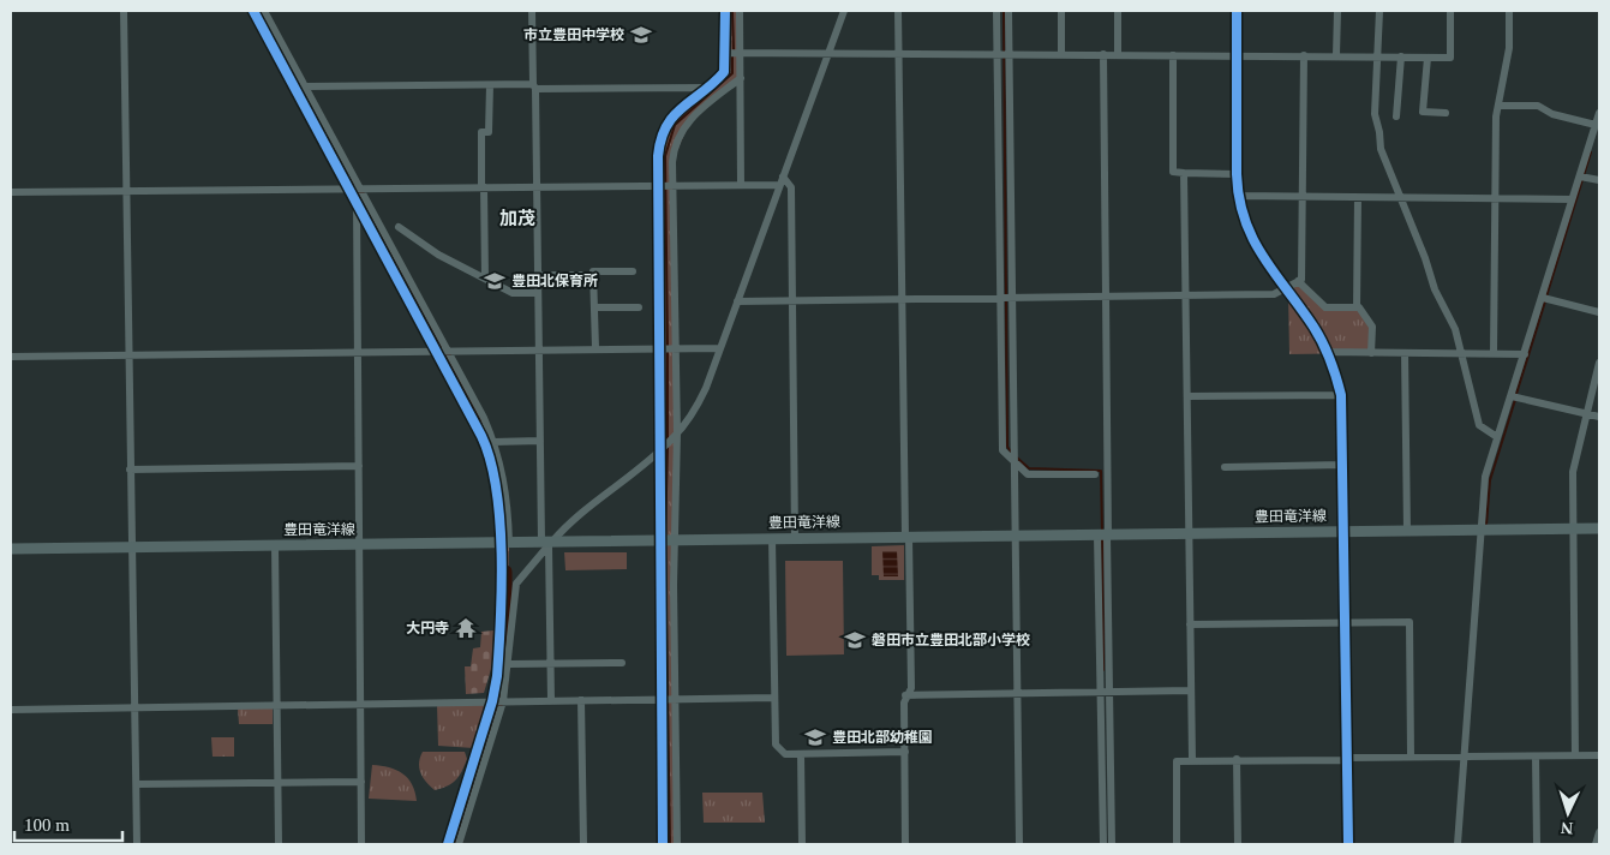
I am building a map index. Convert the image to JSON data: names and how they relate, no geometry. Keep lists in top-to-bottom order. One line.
{"streets":{"main road":["豊田竜洋線"]},"districts":["加茂"],"places":{"school or university":["市立豊田中学校","豊田北保育所","磐田市立豊田北部小学校","豊田北部幼稚園"],"temple":["大円寺"]},"scale_bar":"100 m","north":"bottom"}
